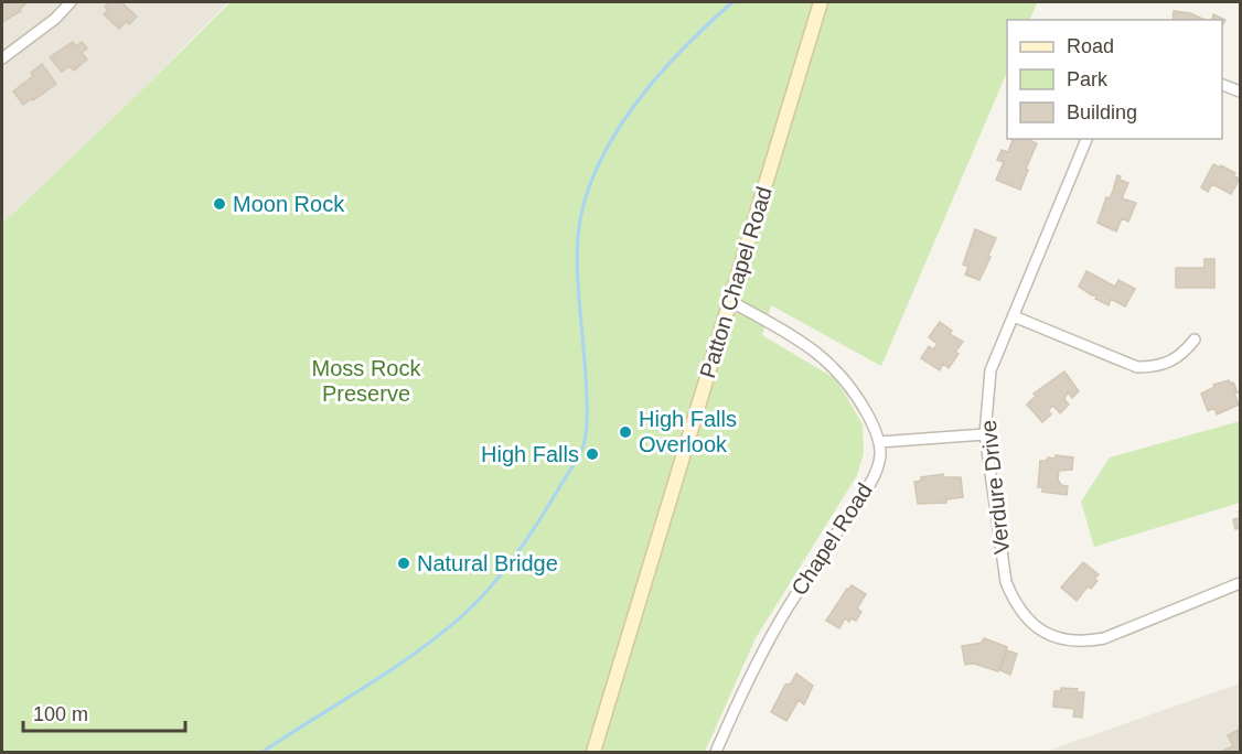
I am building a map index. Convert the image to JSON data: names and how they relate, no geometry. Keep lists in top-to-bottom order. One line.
{"streets":{"street":["Patton Chapel Road","Verdure Drive","Chapel Road"]},"parks":["Moss Rock Preserve"],"places":["Moon Rock","High Falls Overlook","High Falls","Natural Bridge"],"legend":["Road","Park","Building"],"scale_bar":"100 m"}
